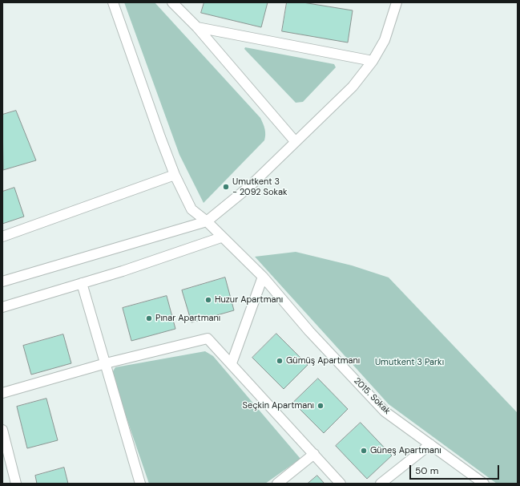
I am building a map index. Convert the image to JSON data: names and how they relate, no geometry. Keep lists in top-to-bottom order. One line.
{"streets":{"street":["2015. Sokak"]},"parks":["Umutkent 3 Parkı"],"places":["Umutkent 3 - 2092 Sokak","Huzur Apartmanı","Pınar Apartmanı","Gümüş Apartmanı","Seçkin Apartmanı","Güneş Apartmanı"],"scale_bar":"50 m"}
